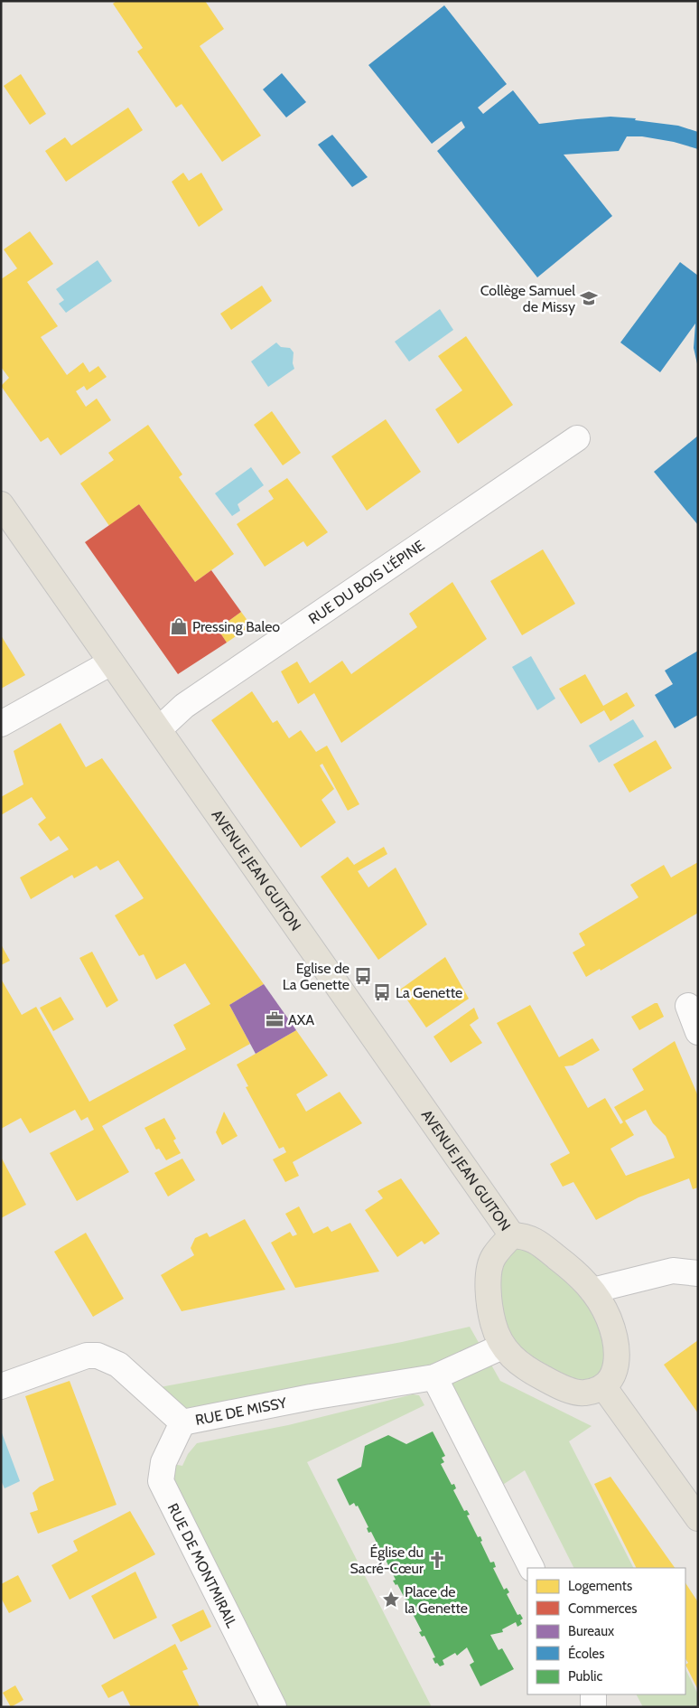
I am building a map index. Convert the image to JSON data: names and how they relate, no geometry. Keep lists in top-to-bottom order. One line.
{"streets":{"main road":["AVENUE JEAN GUITON"],"street":["RUE DU BOIS L'ÉPINE","RUE DE MISSY","RUE DE MONTMIRAIL"]},"crossings":[["RUE DU BOIS L'ÉPINE","AVENUE JEAN GUITON"],["AVENUE JEAN GUITON","RUE DE MISSY"],["RUE DE MISSY","RUE DE MONTMIRAIL"]],"places":{"school or university":["Collège Samuel de Missy"],"shop":["Pressing Baleo"],"bus stop":["Eglise de La Genette","La Genette"],"office":["AXA"],"church":["Église du Sacré-Cœur"],"place":["Place de la Genette"]},"legend":["Logements","Commerces","Bureaux","Écoles","Public"]}
